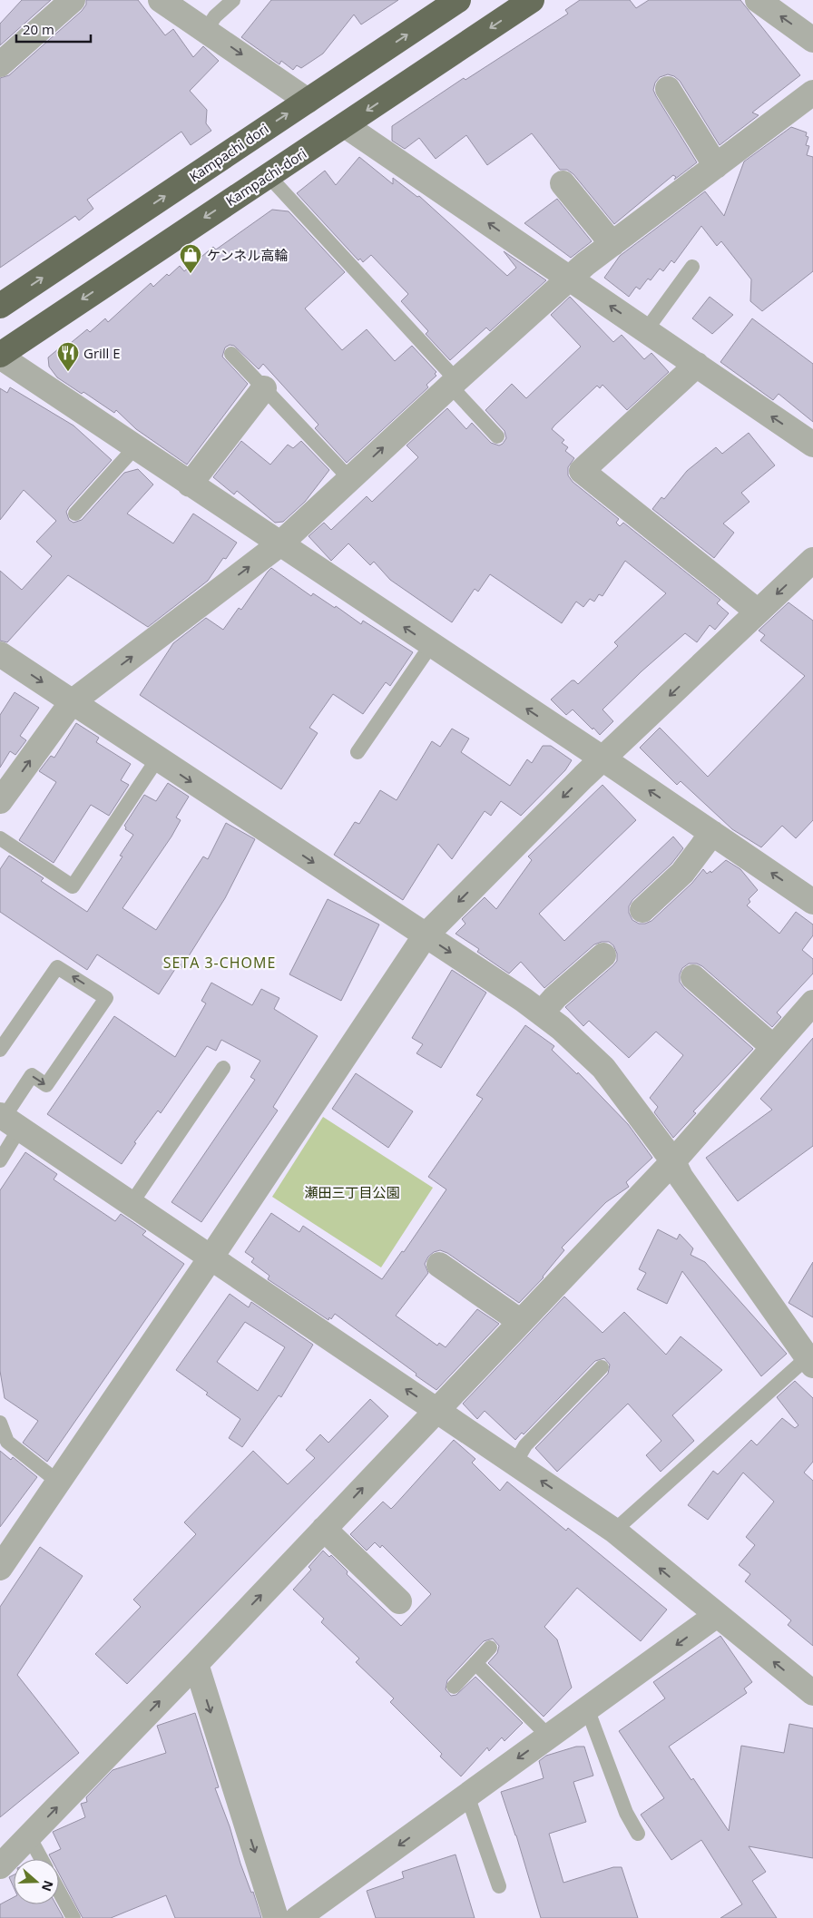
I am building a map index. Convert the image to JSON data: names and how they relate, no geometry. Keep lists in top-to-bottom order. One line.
{"streets":{"highway":["Kampachi dori","Kampachi-dori"]},"one_way":["Kampachi dori","Kampachi-dori"],"districts":["SETA 3-CHOME"],"parks":["瀬田三丁目公園"],"places":{"shop":["ケンネル高輪"],"restaurant":["Grill E"]},"scale_bar":"20 m","north":"right"}
